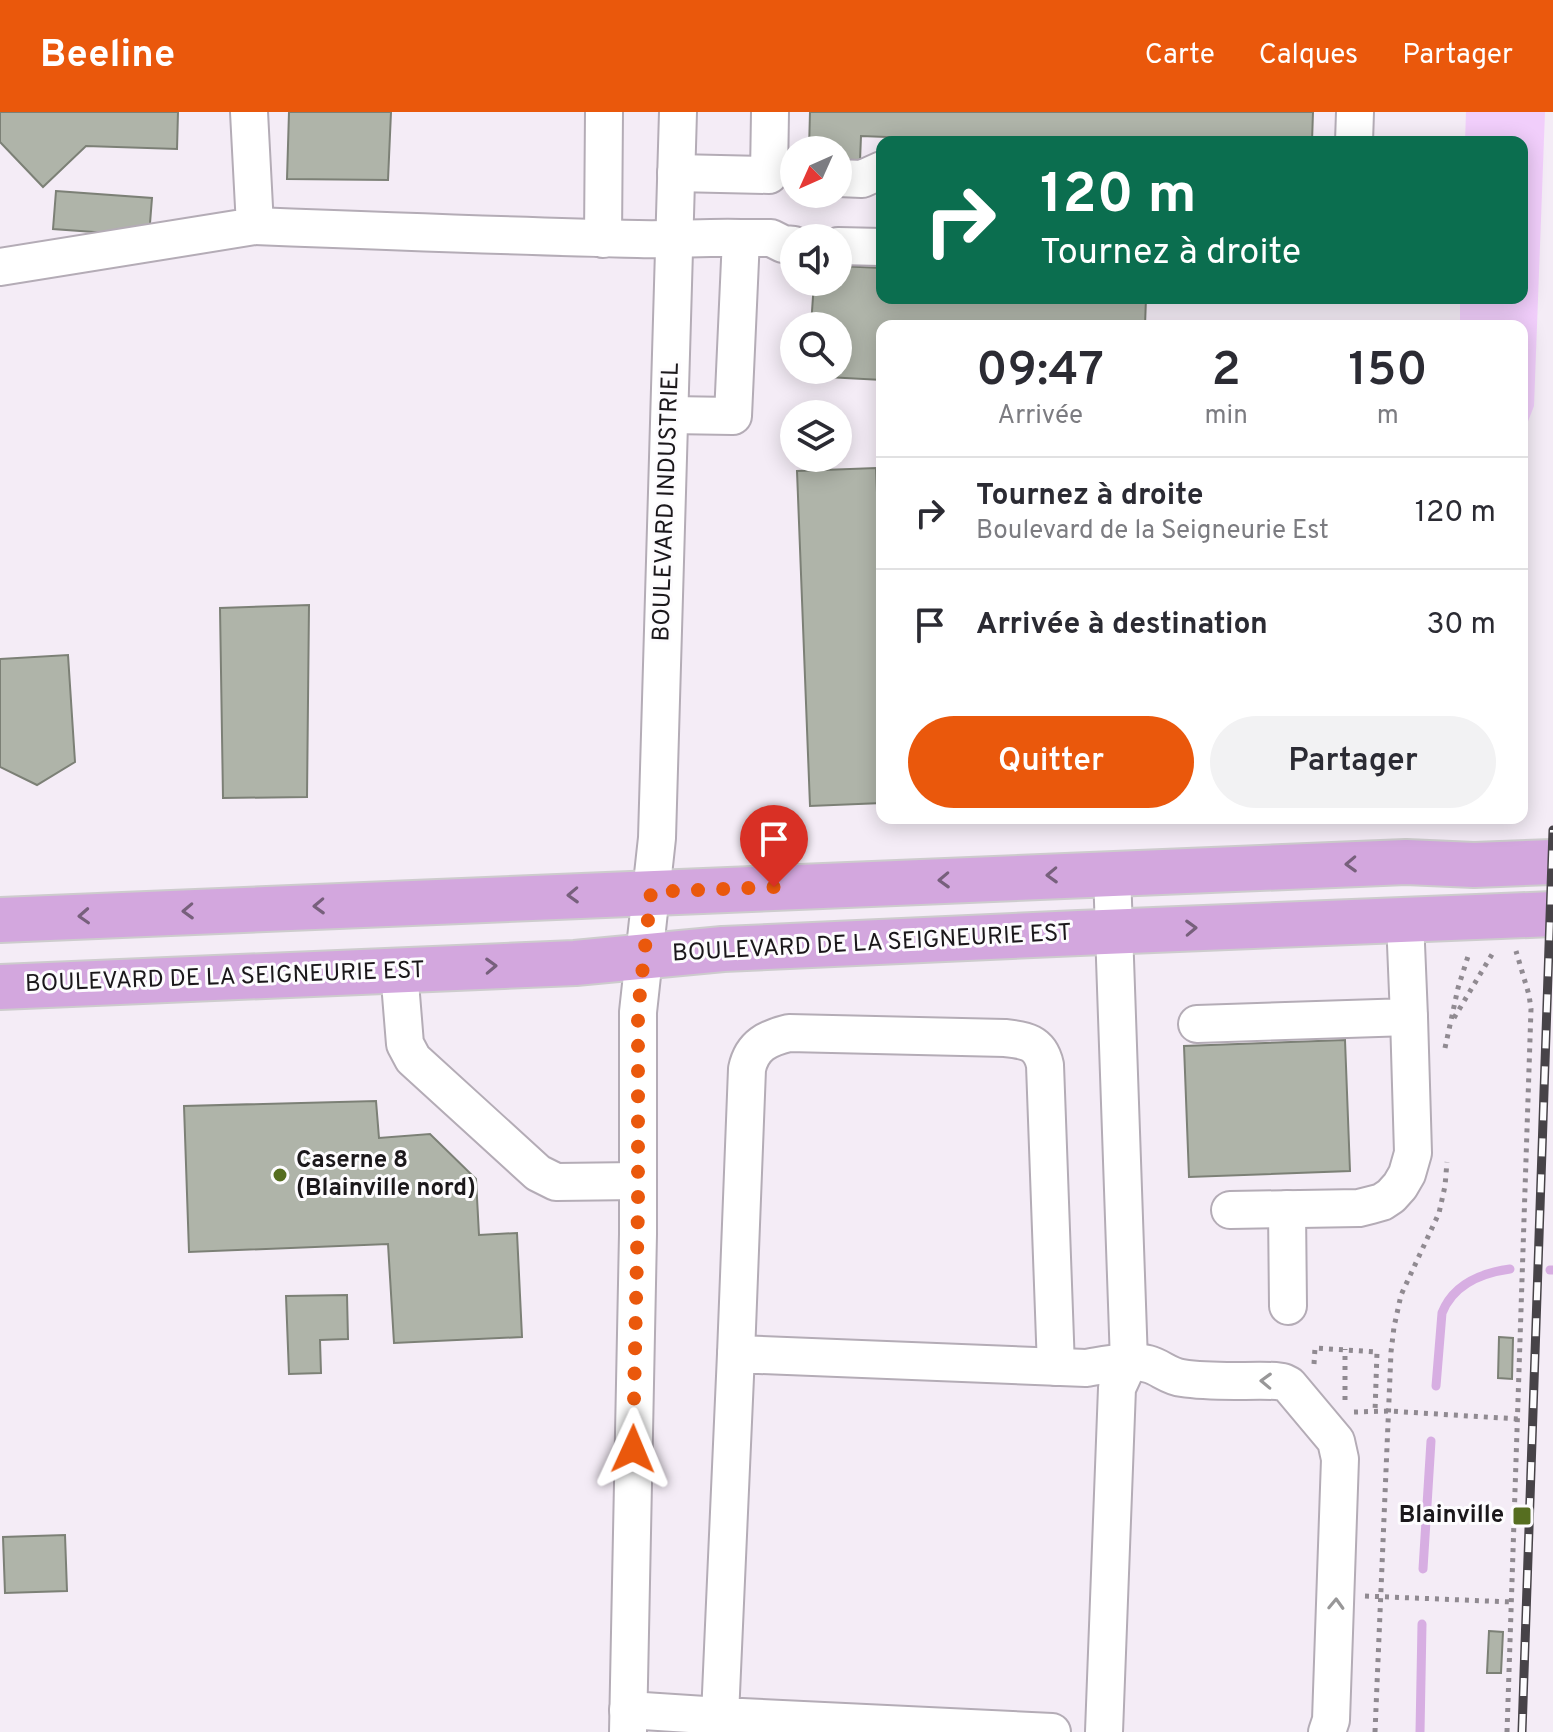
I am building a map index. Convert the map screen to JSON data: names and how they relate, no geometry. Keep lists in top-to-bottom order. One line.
{"streets":{"main road":["BOULEVARD DE LA SEIGNEURIE EST"],"street":["BOULEVARD INDUSTRIEL"]},"crossings":[["BOULEVARD INDUSTRIEL","BOULEVARD DE LA SEIGNEURIE EST"]],"places":{"other":["Caserne 8 (Blainville nord)"],"transit":["Blainville"]},"north":"bottom left","page":{"header":"Beeline","nav":["Carte","Calques","Partager"],"turn":["120 m","Tournez à droite"],"eta":["09:47","Arrivée","2","min","150","m"],"list":[{"name":"Tournez à droite","note":"Boulevard de la Seigneurie Est","value":"120 m"},{"name":"Arrivée à destination","value":"30 m"}],"buttons":["Quitter","Partager"]}}
